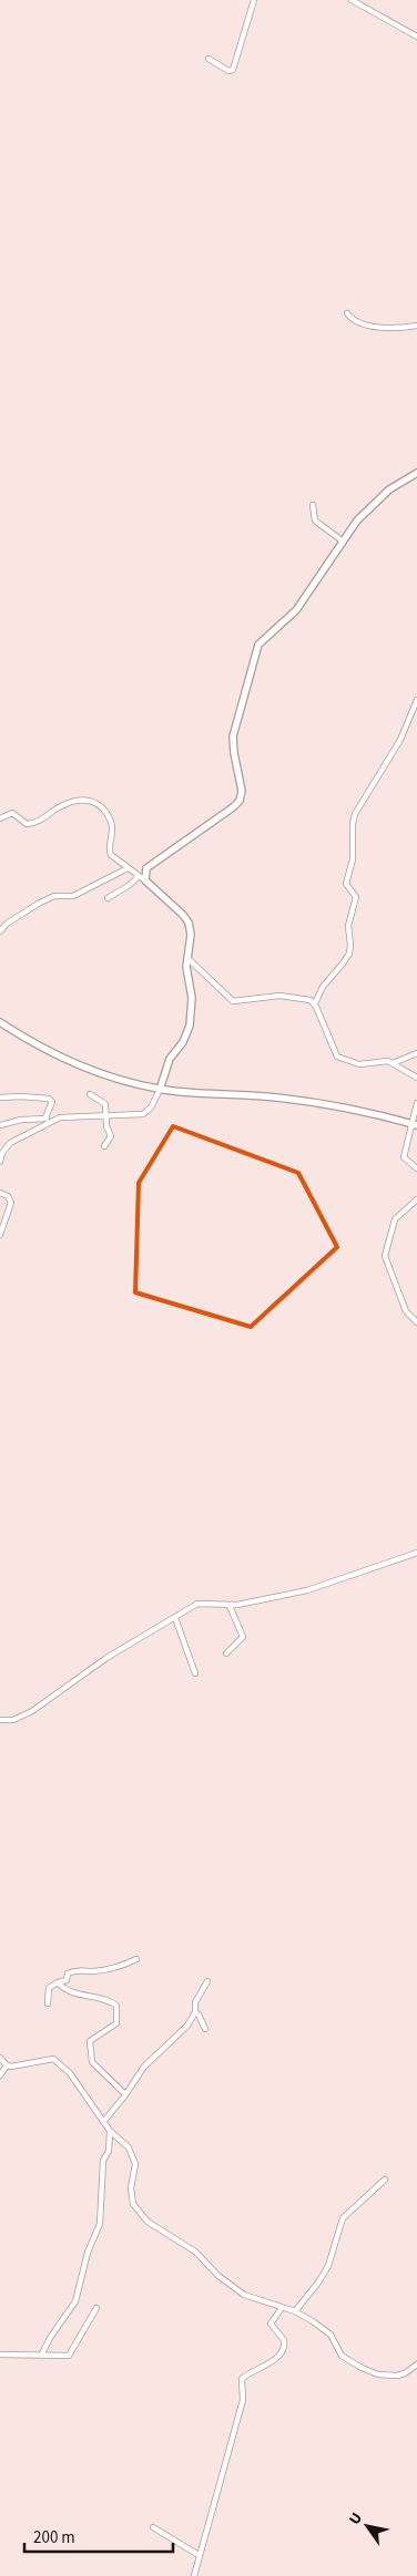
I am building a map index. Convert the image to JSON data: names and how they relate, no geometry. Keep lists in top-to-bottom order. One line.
{"scale_bar":"200 m","north":"top left"}
